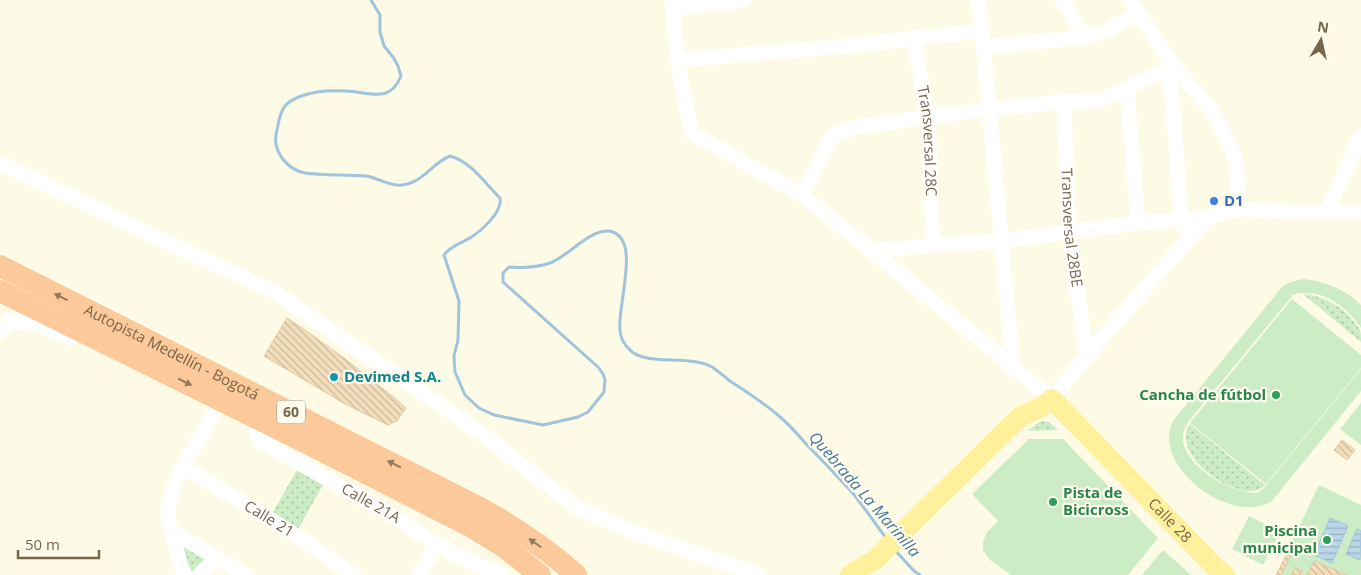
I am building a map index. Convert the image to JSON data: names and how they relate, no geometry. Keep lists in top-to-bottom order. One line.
{"streets":{"highway":["Autopista Medellín - Bogotá","60"],"main road":["Calle 28"],"street":["Transversal 28C","Transversal 28BE","Calle 21A","Calle 21"]},"crossings":[["Autopista Medellín - Bogotá","Calle 21A"]],"water":["Quebrada La Marinilla"],"places":["D1","Devimed S.A.","Cancha de fútbol","Pista de Bicicross","Piscina municipal"],"scale_bar":"50 m","north":"top"}
